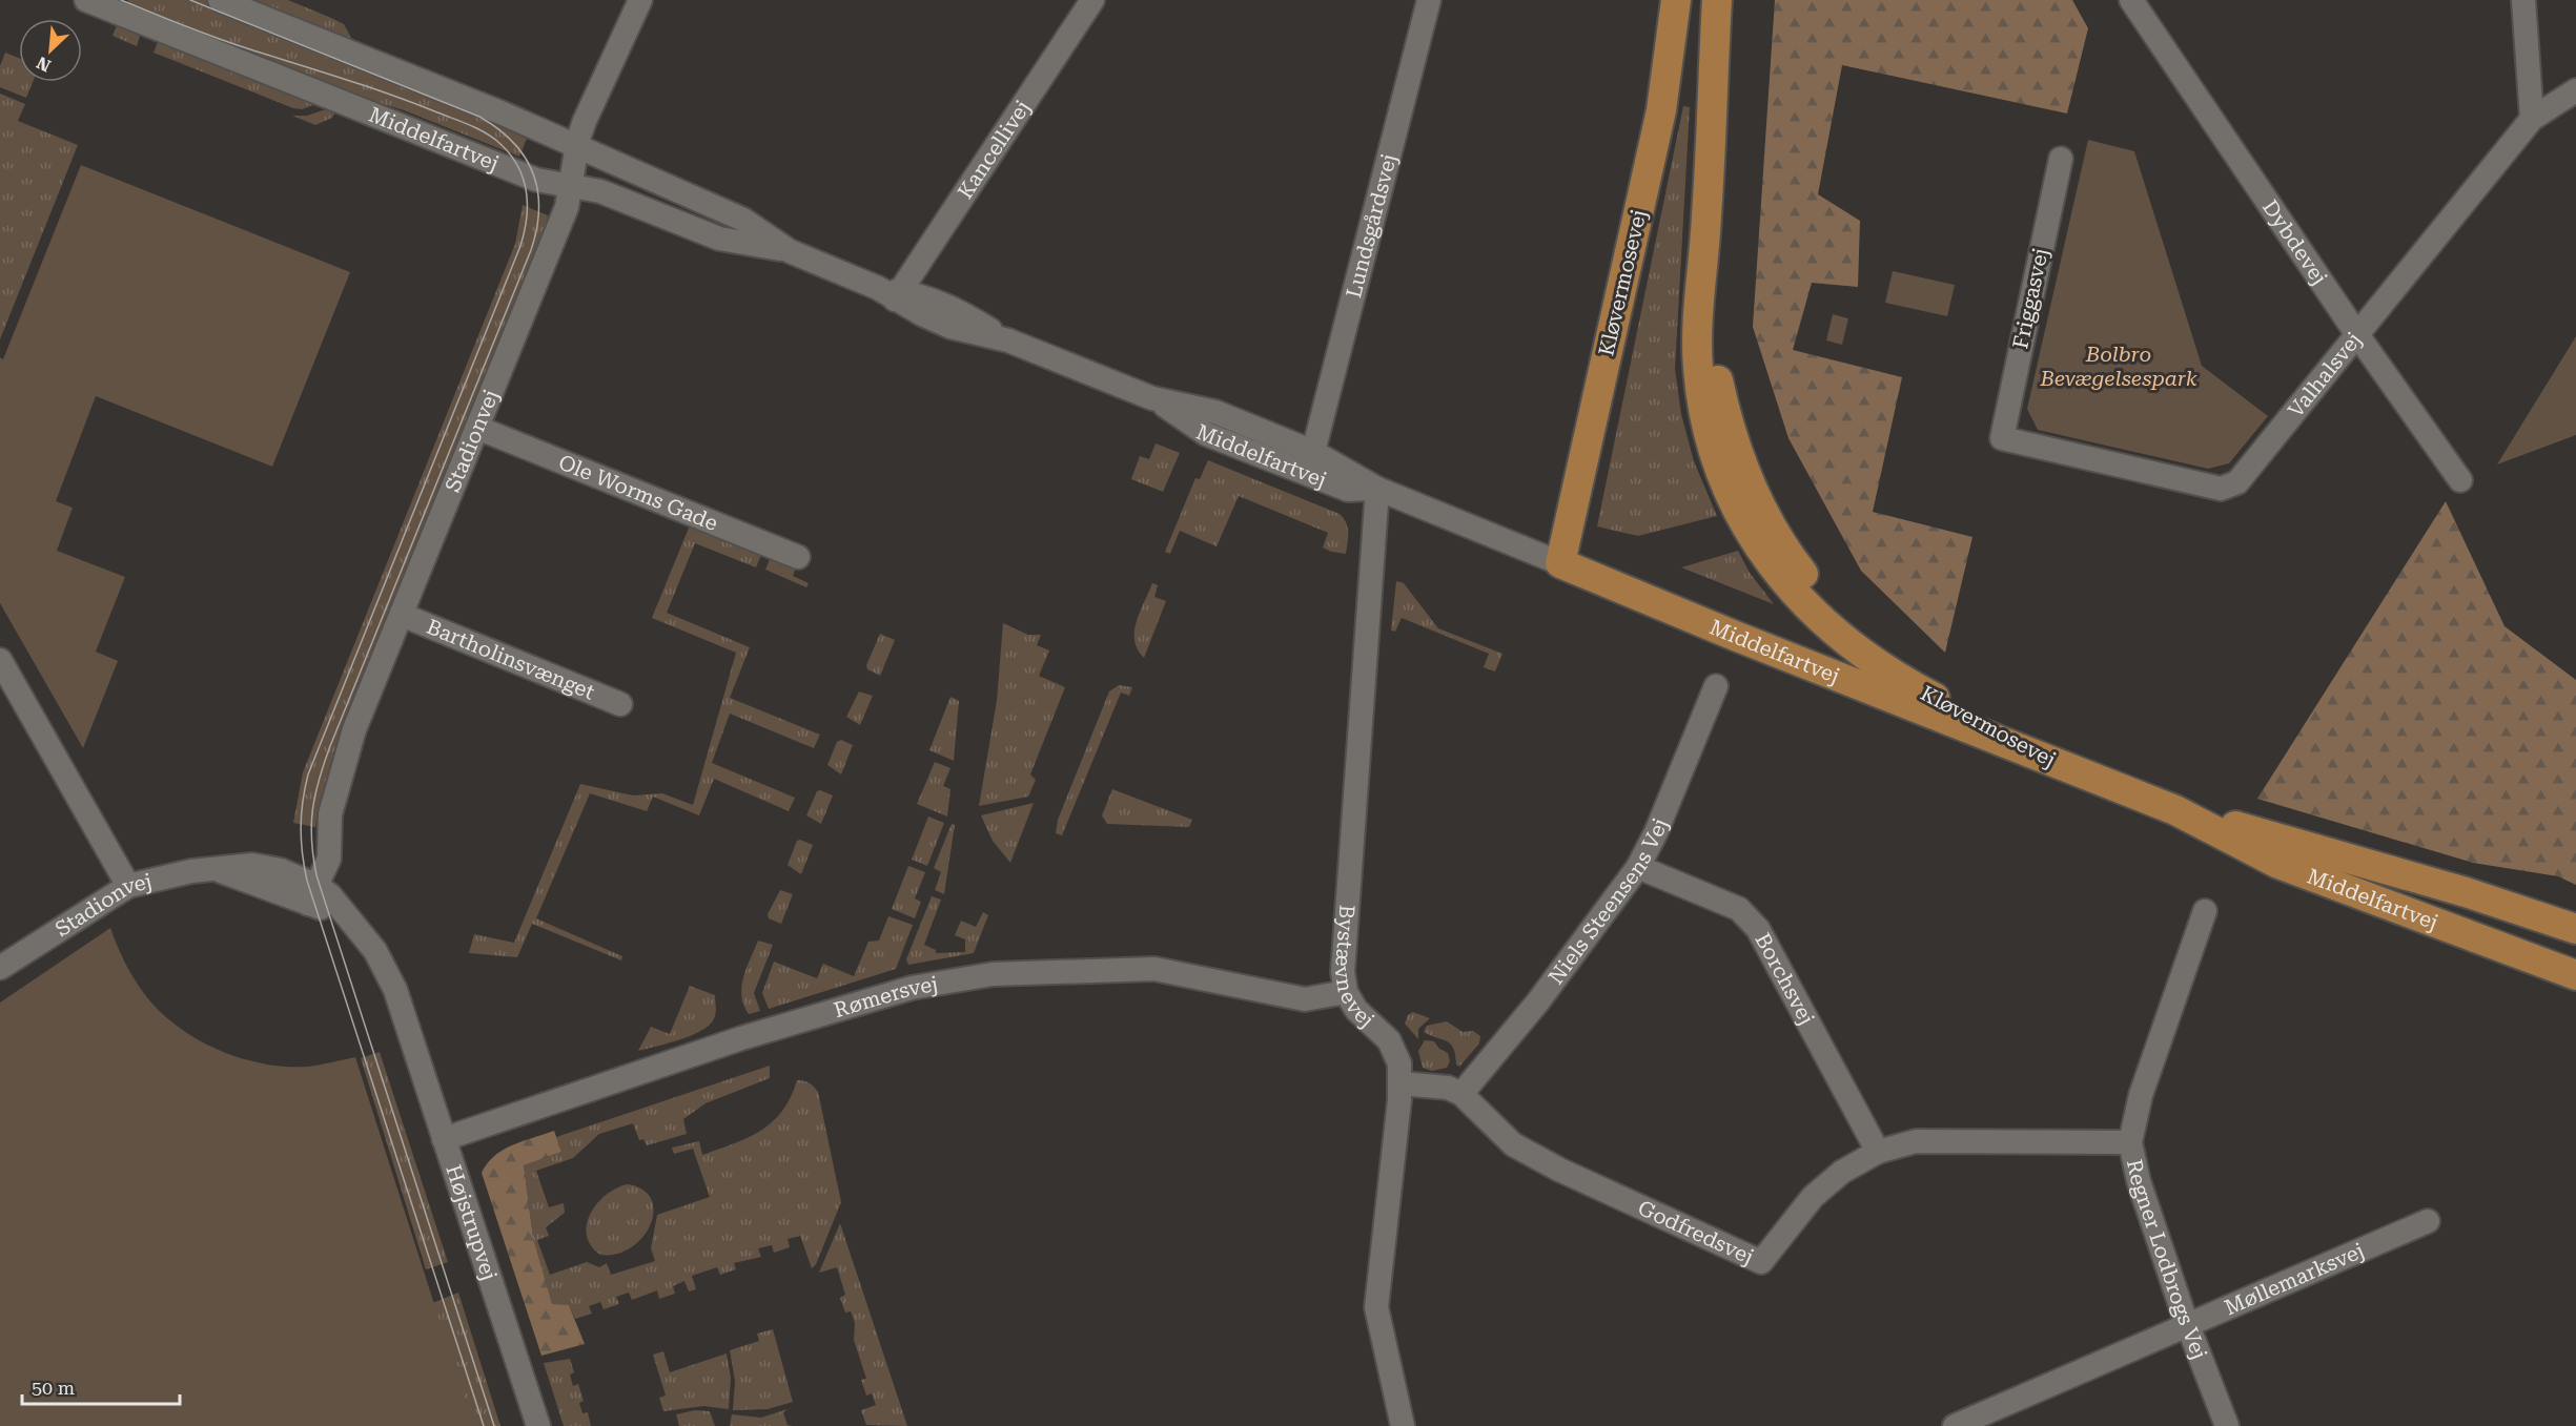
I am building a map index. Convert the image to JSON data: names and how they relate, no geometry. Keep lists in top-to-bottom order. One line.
{"streets":{"main road":["Middelfartvej","Kløvermosevej"],"street":["Kancellivej","Lundsgårdsvej","Dybdevej","Friggasvej","Valhalsvej","Stadionvej","Ole Worms Gade","Bartholinsvænget","Niels Steensens Vej","Bystævnevej","Borchsvej","Rømersvej","Højstrupvej","Godfredsvej","Regner Lodbrogs Vej","Møllemarksvej"]},"crossings":[["Middelfartvej","Kancellivej"],["Middelfartvej","Lundsgårdsvej"],["Middelfartvej","Kløvermosevej"],["Middelfartvej","Stadionvej"],["Middelfartvej","Bystævnevej"],["Dybdevej","Valhalsvej"],["Friggasvej","Valhalsvej"],["Stadionvej","Ole Worms Gade"],["Stadionvej","Bartholinsvænget"],["Stadionvej","Højstrupvej"],["Niels Steensens Vej","Borchsvej"],["Niels Steensens Vej","Godfredsvej"],["Bystævnevej","Rømersvej"],["Bystævnevej","Godfredsvej"],["Borchsvej","Godfredsvej"],["Rømersvej","Højstrupvej"],["Godfredsvej","Regner Lodbrogs Vej"],["Regner Lodbrogs Vej","Møllemarksvej"]],"parks":["Bolbro Bevægelsespark"],"scale_bar":"50 m","north":"bottom left"}
